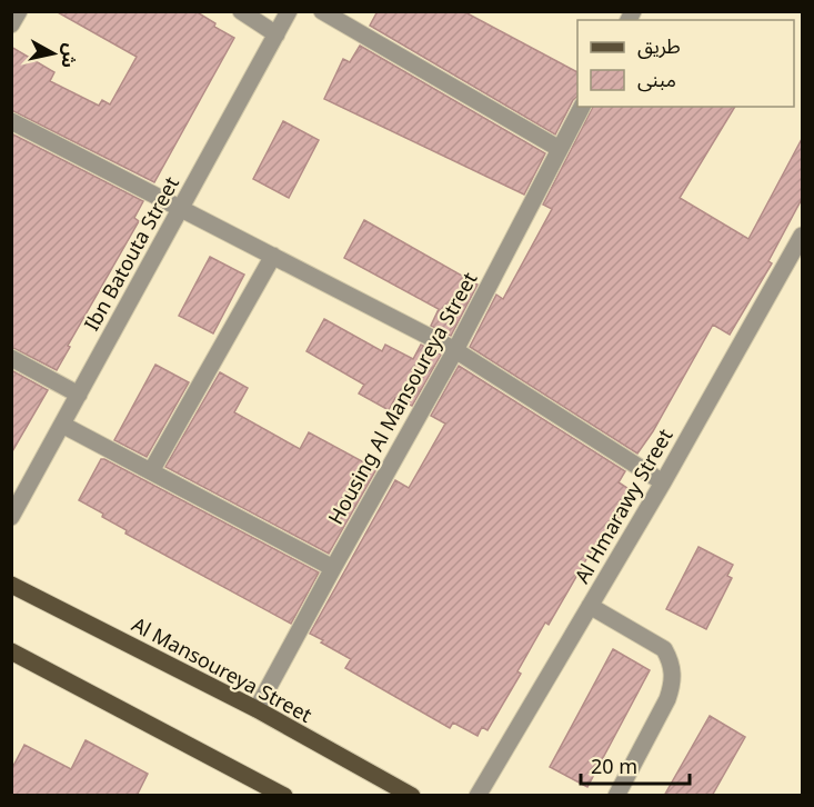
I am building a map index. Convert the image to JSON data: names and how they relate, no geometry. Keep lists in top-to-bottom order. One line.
{"streets":{"main road":["Al Mansoureya Street"],"street":["Ibn Batouta Street","Housing Al Mansoureya Street","Al Hmarawy Street"]},"crossings":[["Housing Al Mansoureya Street","Al Mansoureya Street"]],"legend":["طريق","مبنى"],"scale_bar":"20 m","north":"right"}
